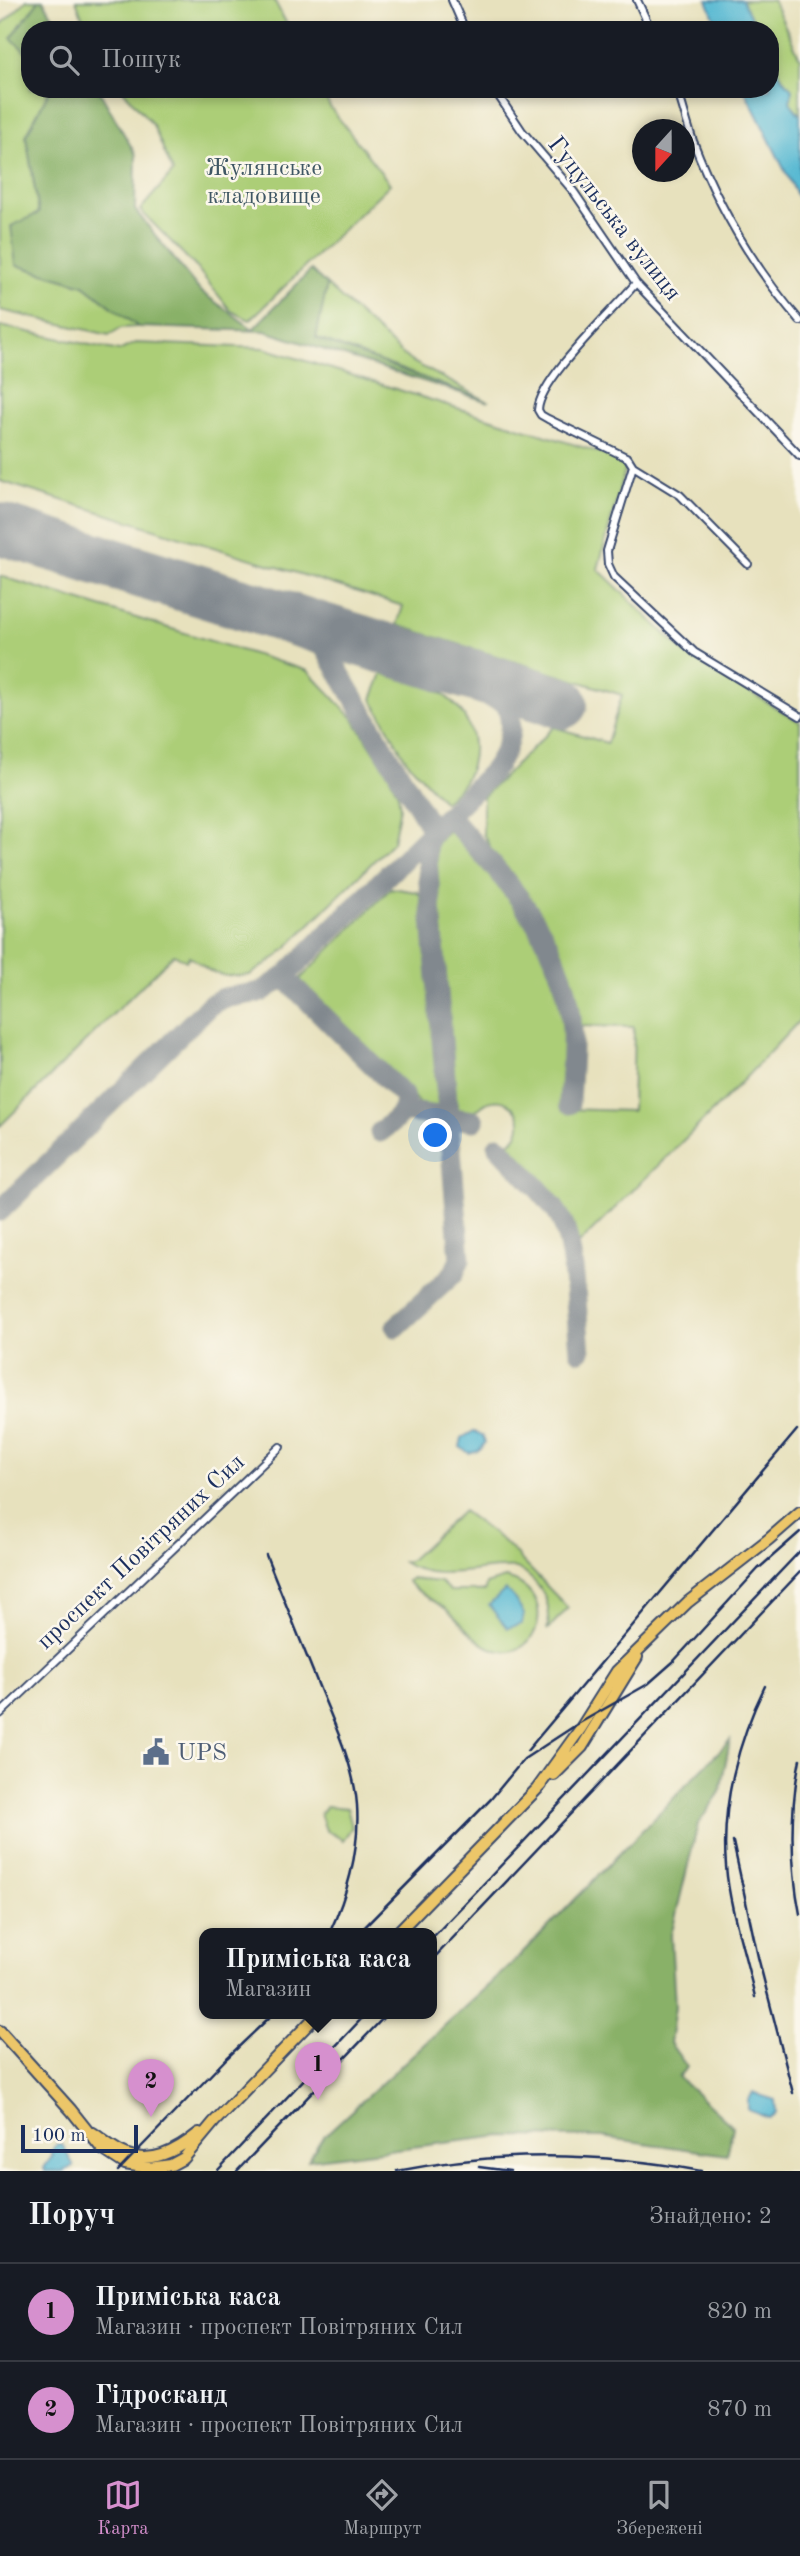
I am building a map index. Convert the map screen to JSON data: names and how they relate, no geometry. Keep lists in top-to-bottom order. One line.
{"streets":{"street":["Гуцульська вулиця","проспект Повітряних Сил"]},"parks":["Жулянське кладовище"],"places":{"public building":["UPS"]},"scale_bar":"100 m","north":"bottom","page":{"search":"Пошук","popup":["Приміська каса","Магазин"],"pins":["1","2"],"scale":"100 m","heading":["Поруч","Знайдено: 2"],"list":[{"mark":"1","name":"Приміська каса","note":"Магазин · проспект Повітряних Сил","value":"820 m"},{"mark":"2","name":"Гідросканд","note":"Магазин · проспект Повітряних Сил","value":"870 m"}],"nav":["Карта","Маршрут","Збережені"]}}
